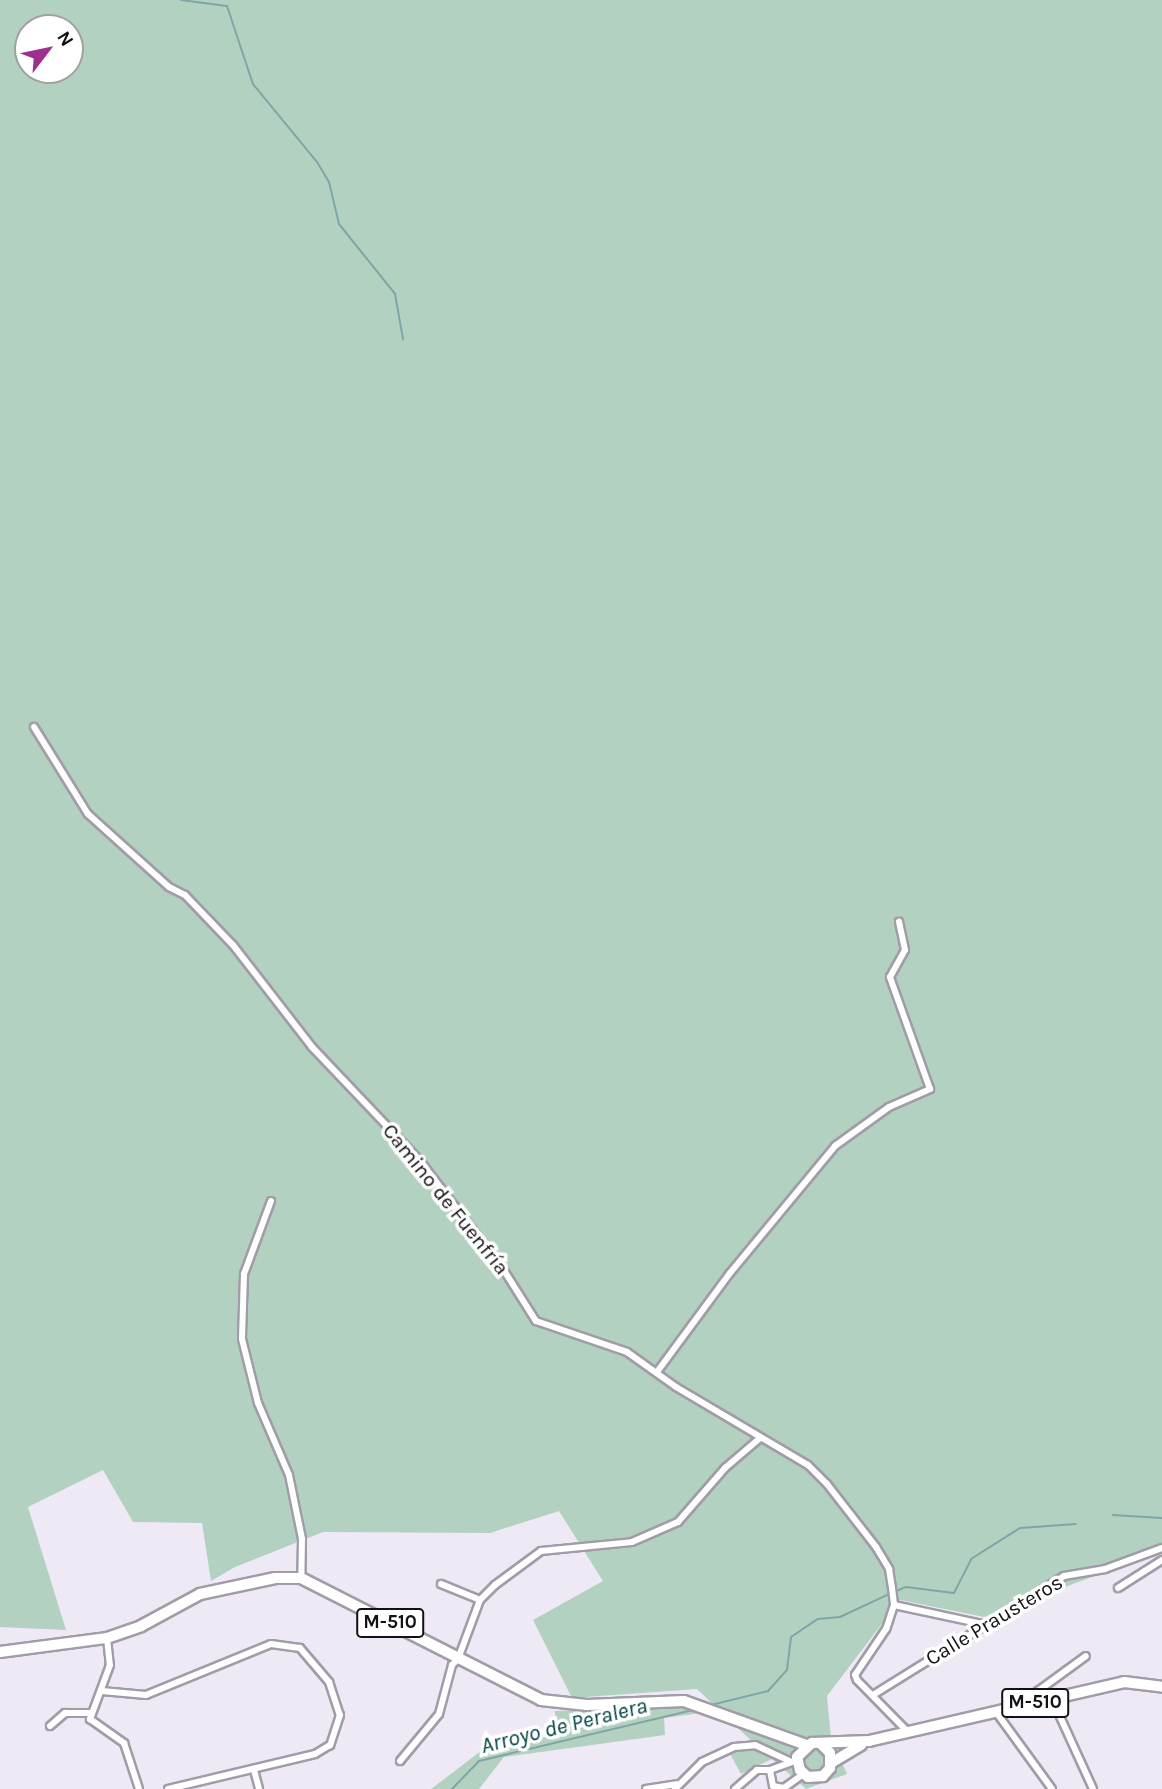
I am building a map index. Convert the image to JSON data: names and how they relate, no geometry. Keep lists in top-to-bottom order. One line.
{"streets":{"main road":["M-510"],"street":["Camino de Fuenfría","Calle Prausteros"]},"water":["Arroyo de Peralera"],"north":"top right"}
